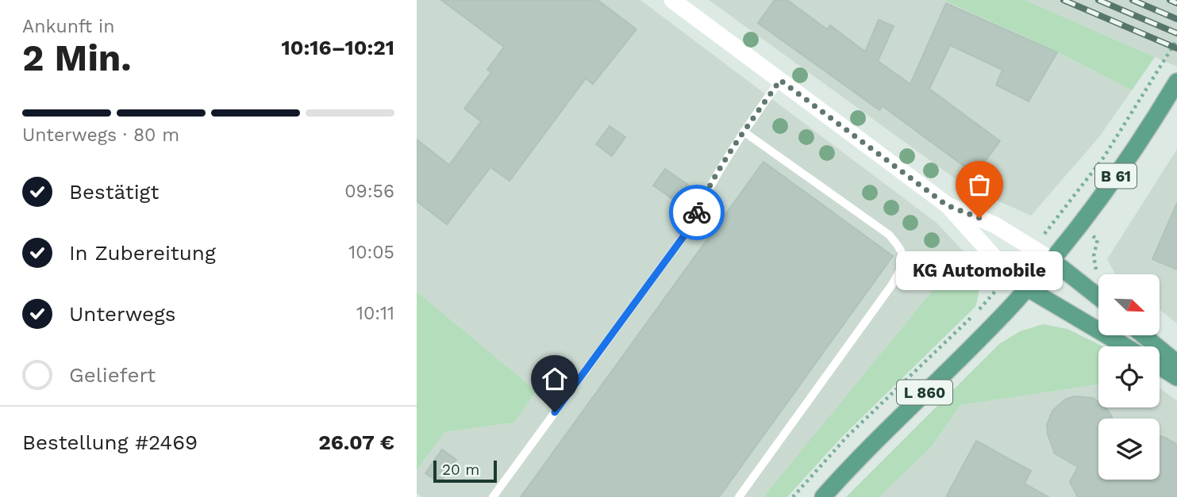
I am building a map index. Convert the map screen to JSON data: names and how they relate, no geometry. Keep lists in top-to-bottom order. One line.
{"streets":{"main road":["B 61","L 860"]},"crossings":[["B 61","L 860"]],"places":["KG Automobile"],"scale_bar":"20 m","north":"bottom right","page":{"heading":["2 Min.","Ankunft in","10:16–10:21"],"panel":["Bestellung #2469","26.07 €"],"bar":"Unterwegs · 80 m","list":[["Bestätigt","09:56"],["In Zubereitung","10:05"],["Unterwegs","10:11"],"Geliefert"],"bubble":"KG Automobile","scale":"20 m"}}
